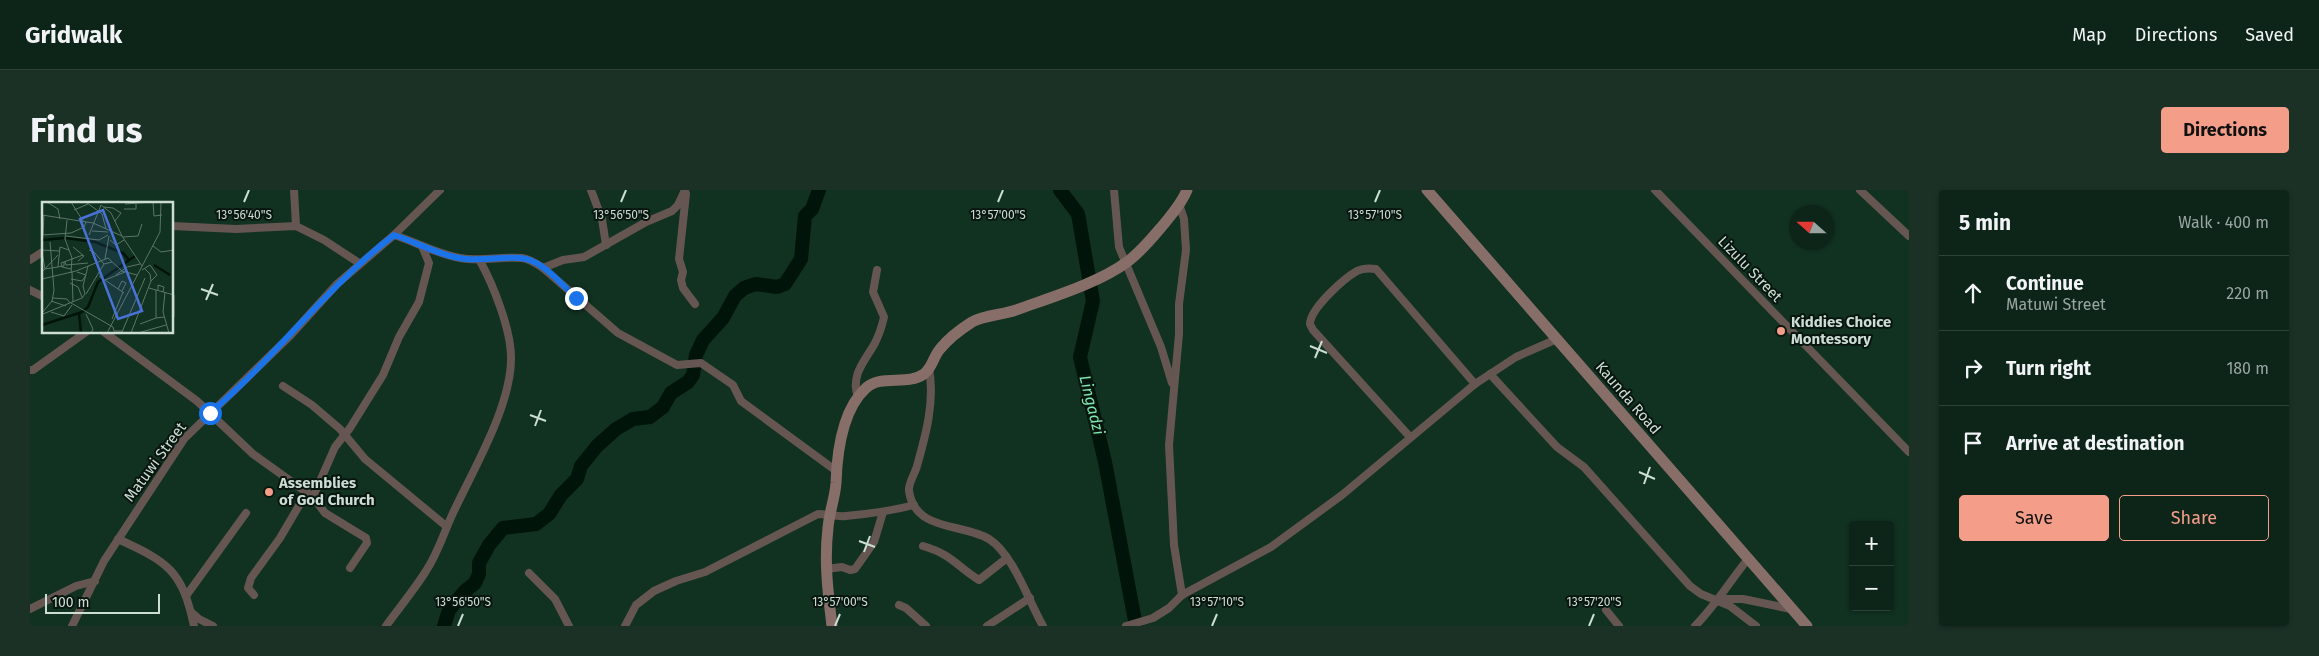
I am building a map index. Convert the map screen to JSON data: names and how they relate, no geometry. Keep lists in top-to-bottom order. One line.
{"streets":{"street":["Lizulu Street","Kaunda Road","Matuwi Street"]},"water":["Lingadzi"],"places":["Kiddies Choice Montessory","Assemblies of God Church"],"scale_bar":"100 m","north":"left","page":{"header":"Gridwalk","nav":["Map","Directions","Saved"],"buttons":["Directions",["Save","Share"]],"title":"Find us","heading":["5 min","Walk · 400 m"],"list":[["Continue","Matuwi Street","220 m"],["Turn right","180 m"],"Arrive at destination"],"map_buttons":["+","−"],"scale":"100 m"},"coordinates":["13°56'40\"S","13°56'50\"S","13°57'00\"S","13°57'10\"S","13°57'20\"S"]}
